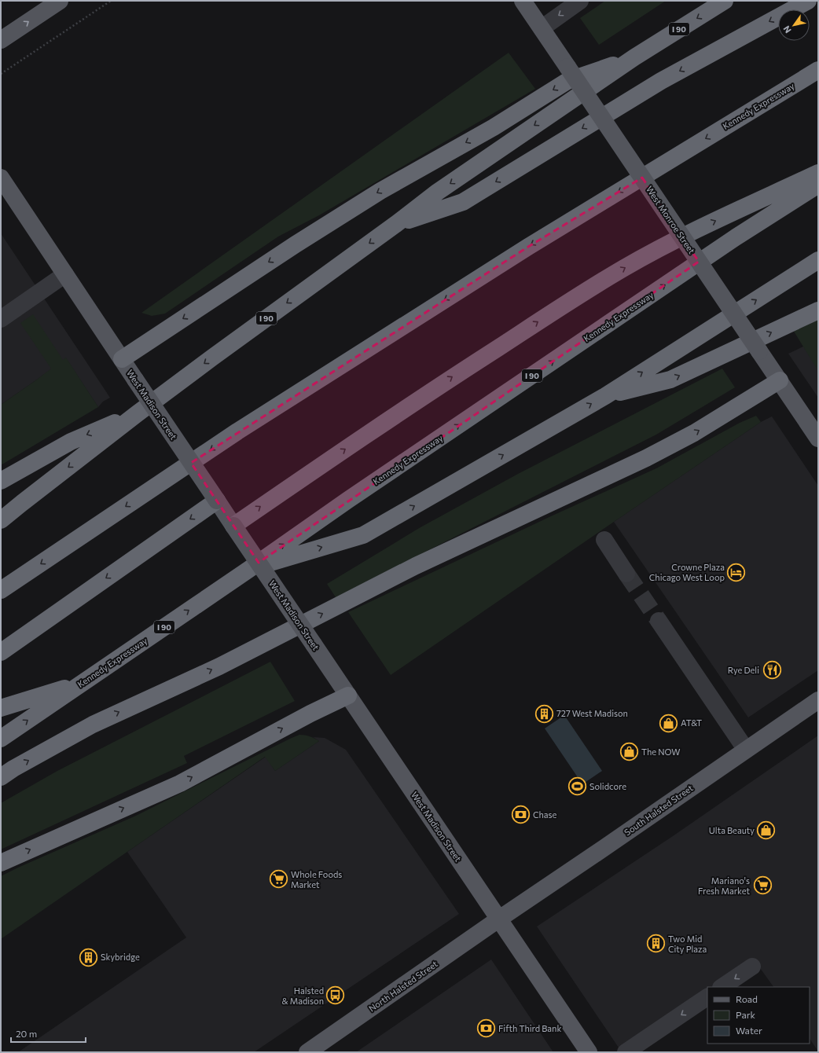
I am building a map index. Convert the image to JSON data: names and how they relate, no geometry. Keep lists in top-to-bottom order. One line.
{"streets":{"highway":["I 90","Kennedy Expressway"],"main road":["West Monroe Street","West Madison Street","South Halsted Street","North Halsted Street"]},"crossings":[["I 90","Kennedy Expressway"],["West Madison Street","South Halsted Street"],["West Madison Street","North Halsted Street"],["South Halsted Street","North Halsted Street"]],"places":{"hotel":["Crowne Plaza Chicago West Loop"],"restaurant":["Rye Deli"],"building":["727 West Madison","Two Mid City Plaza","Skybridge"],"shop":["AT&T","The NOW","Ulta Beauty"],"sports":["Solidcore"],"bank":["Chase","Fifth Third Bank"],"supermarket":["Whole Foods Market","Mariano's Fresh Market"],"bus stop":["Halsted & Madison"]},"legend":["Road","Park","Water"],"scale_bar":"20 m","north":"bottom left"}
